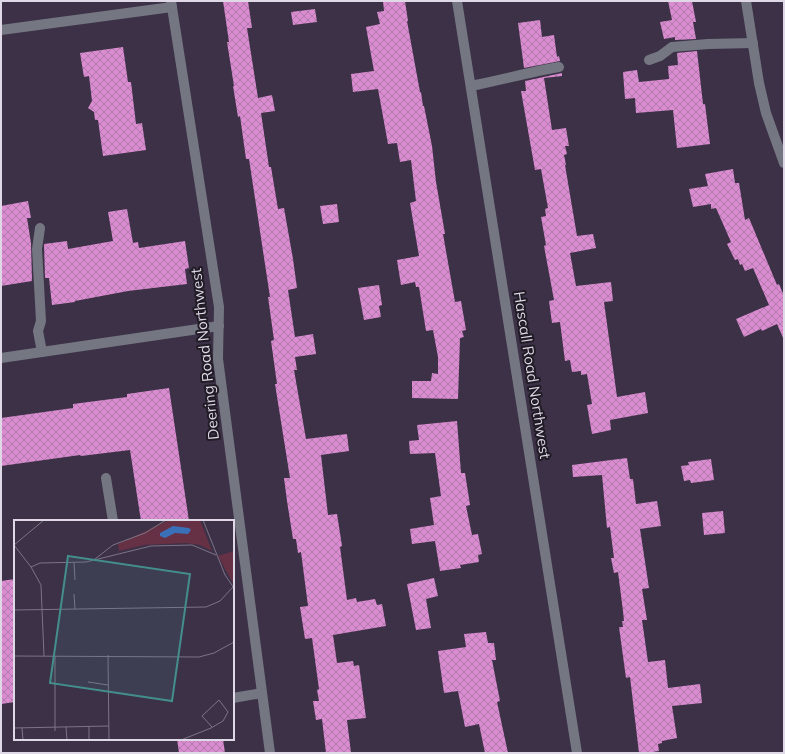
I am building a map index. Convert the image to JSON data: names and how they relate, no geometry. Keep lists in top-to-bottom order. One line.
{"streets":{"street":["Deering Road Northwest","Hascall Road Northwest"]}}
